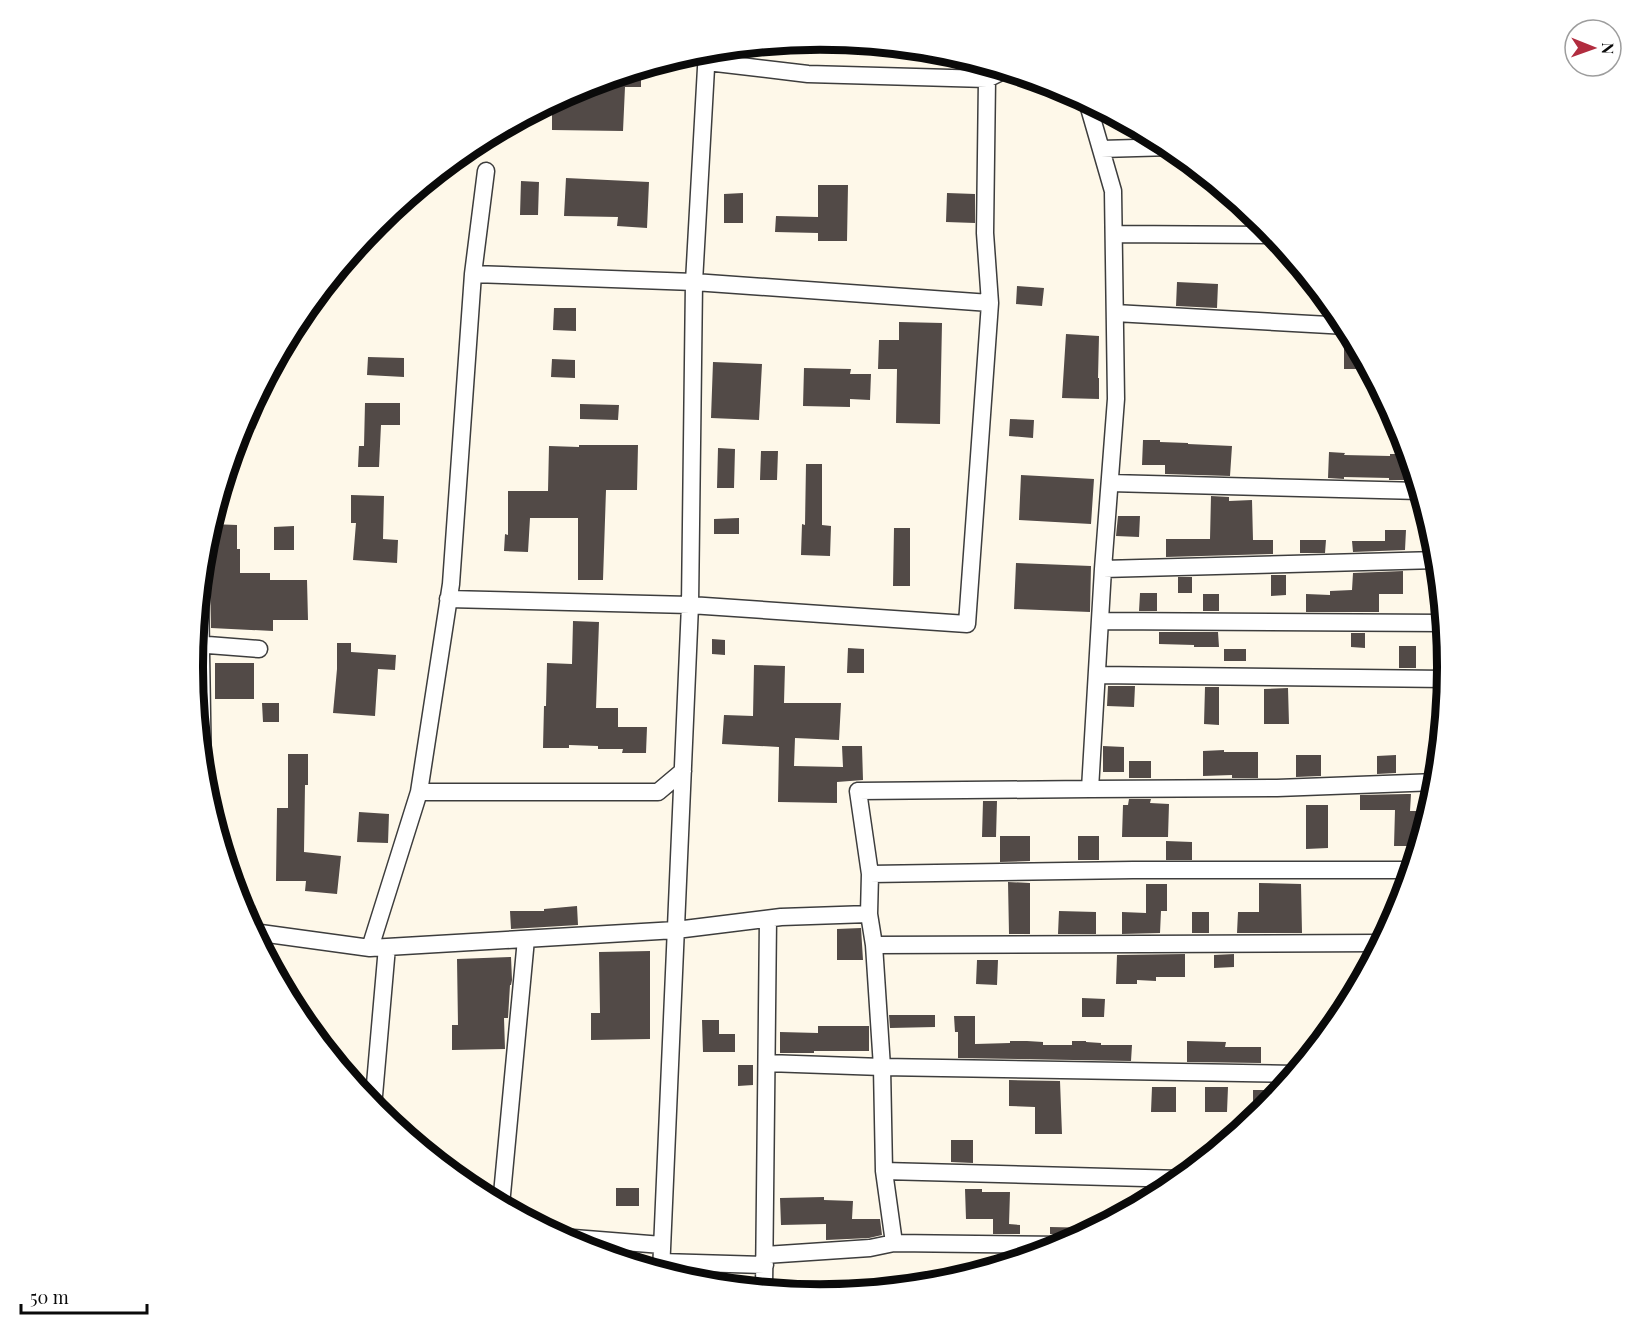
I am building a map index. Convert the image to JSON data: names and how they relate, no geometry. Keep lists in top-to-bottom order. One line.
{"scale_bar":"50 m","north":"right"}
